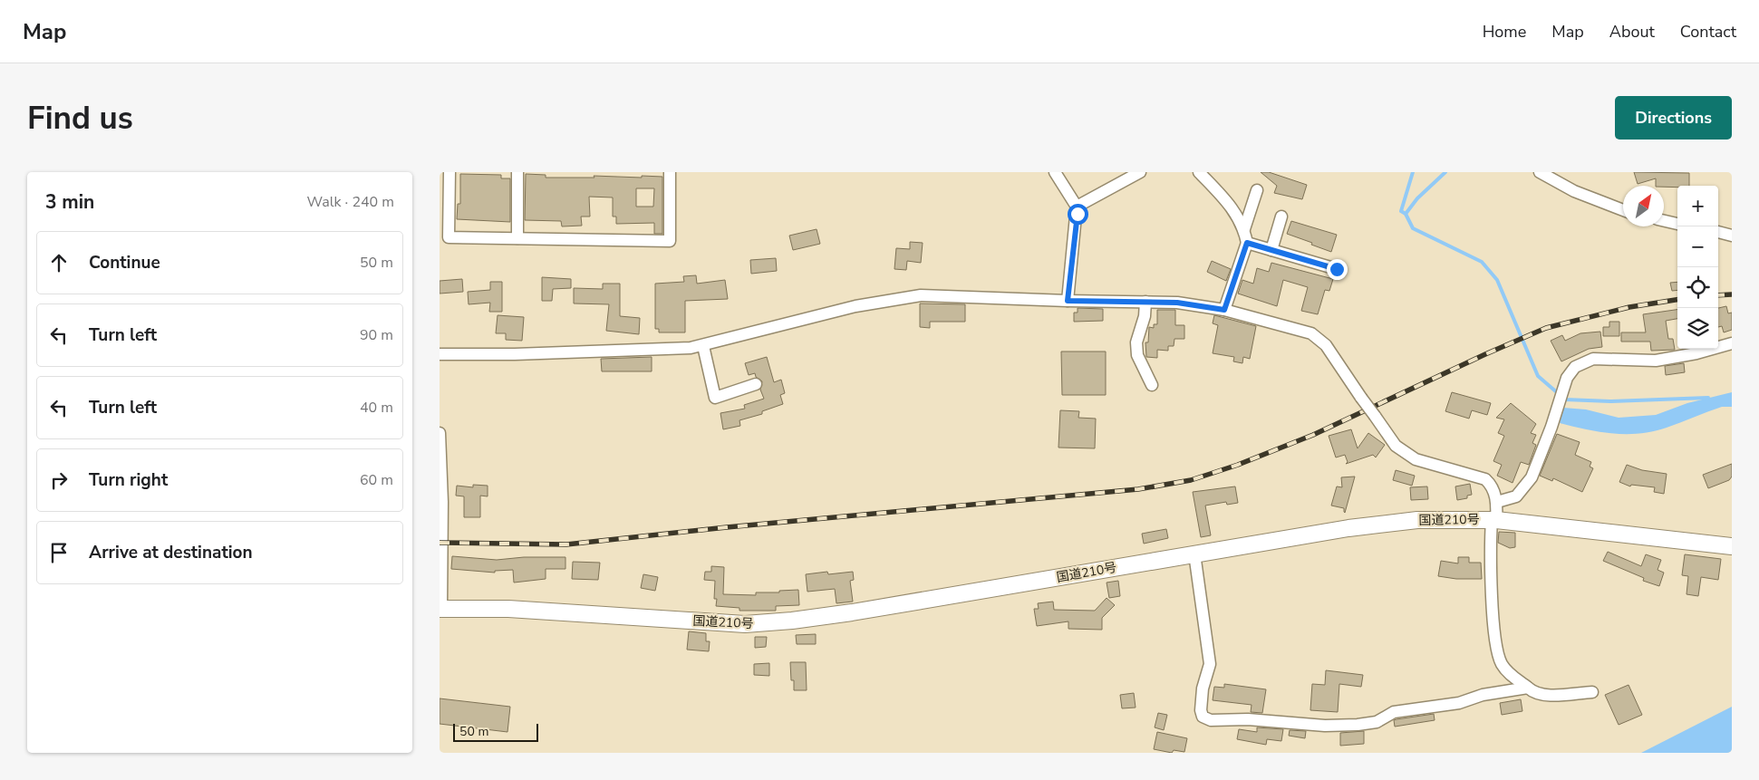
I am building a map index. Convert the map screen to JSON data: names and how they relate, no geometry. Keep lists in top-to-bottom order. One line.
{"streets":{"highway":["国道210号"]},"scale_bar":"50 m","north":"top right","page":{"header":"Map","nav":["Home","Map","About","Contact"],"buttons":"Directions","title":"Find us","heading":["3 min","Walk · 240 m"],"map_buttons":["+","−"],"list":[["Continue","50 m"],["Turn left","90 m"],["Turn left","40 m"],["Turn right","60 m"],"Arrive at destination"],"scale":"50 m"}}
